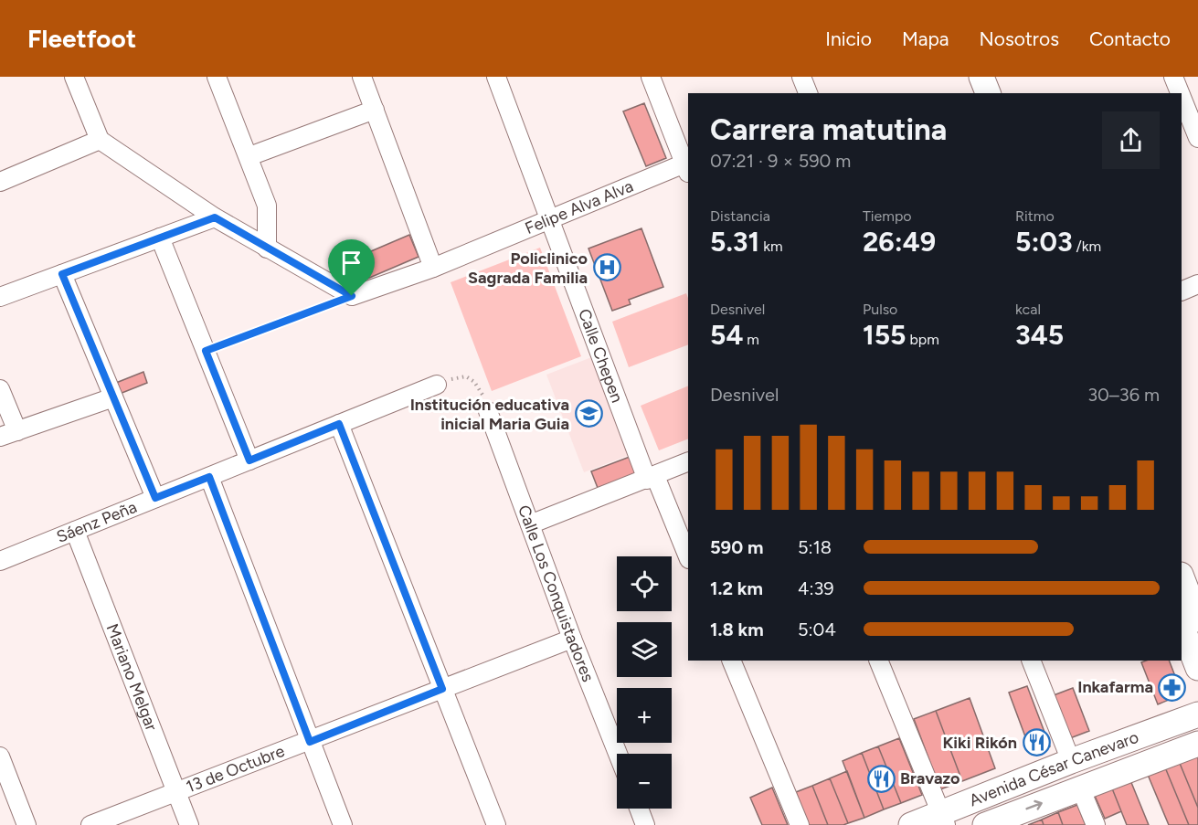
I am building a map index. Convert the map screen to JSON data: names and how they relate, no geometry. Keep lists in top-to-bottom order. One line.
{"streets":{"main road":["Avenida César Canevaro"],"street":["Felipe Alva Alva","Calle Chepen","Sáenz Peña","Calle Los Conquistadores","Mariano Melgar","13 de Octubre"]},"crossings":[["Felipe Alva Alva","Calle Chepen"],["Sáenz Peña","Mariano Melgar"],["Calle Los Conquistadores","13 de Octubre"],["Mariano Melgar","13 de Octubre"]],"places":{"hospital":["Policlinico Sagrada Familia"],"school or university":["Institución educativa inicial Maria Guia"],"pharmacy":["Inkafarma"],"restaurant":["Kiki Rikón","Bravazo"]},"page":{"header":"Fleetfoot","nav":["Inicio","Mapa","Nosotros","Contacto"],"heading":["Carrera matutina","07:21 · 9 × 590 m"],"stats":[["Distancia","5.31 km"],["Tiempo","26:49"],["Ritmo","5:03 /km"],["Desnivel","54 m"],["Pulso","155 bpm"],["kcal","345"]],"chart":["Desnivel","30–36 m"],"list":[{"name":"590 m","note":"5:18"},{"name":"1.2 km","note":"4:39"},{"name":"1.8 km","note":"5:04"}],"map_buttons":["+","−"]}}
